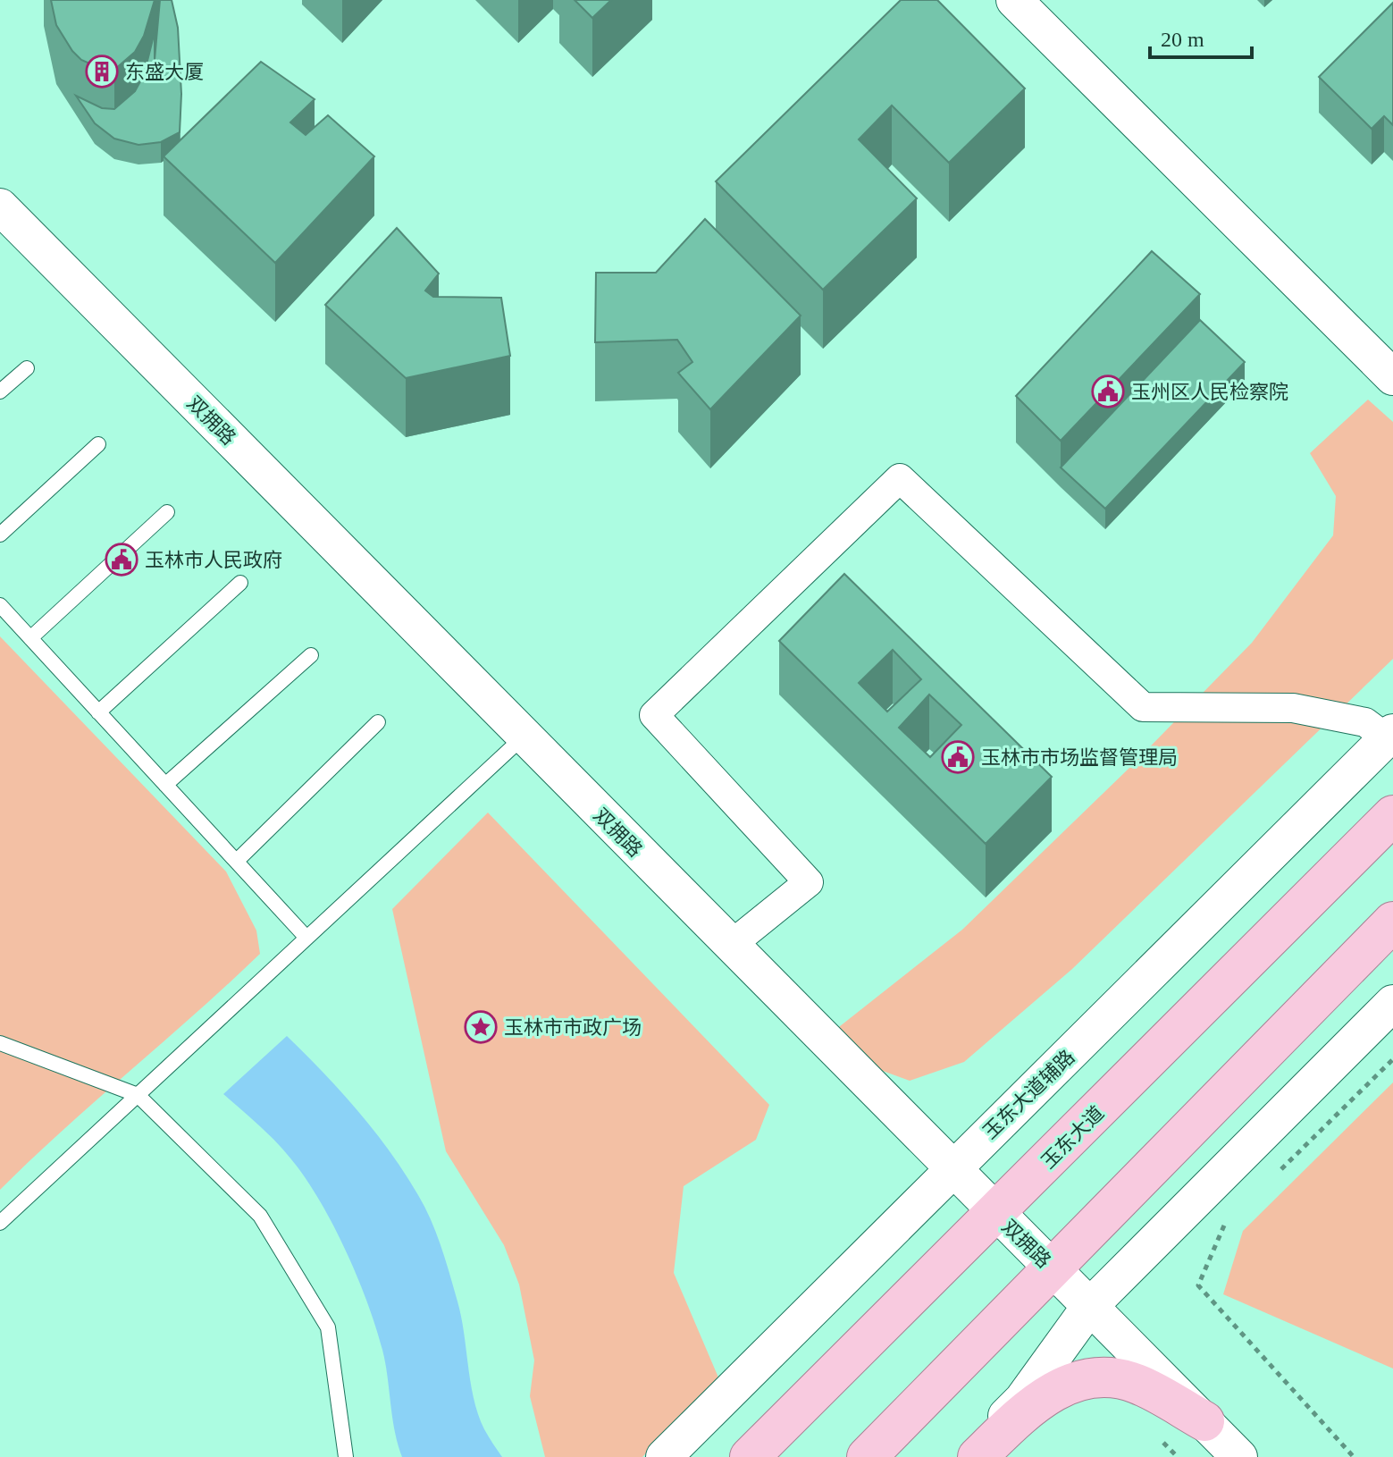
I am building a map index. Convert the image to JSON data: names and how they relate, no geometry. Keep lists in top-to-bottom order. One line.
{"streets":{"main road":["玉东大道"],"street":["双拥路","玉东大道辅路"]},"crossings":[["双拥路","玉东大道辅路"],["双拥路","玉东大道"]],"places":{"building":["东盛大厦"],"public building":["玉州区人民检察院","玉林市人民政府","玉林市市场监督管理局"],"place":["玉林市市政广场"]},"scale_bar":"20 m"}
